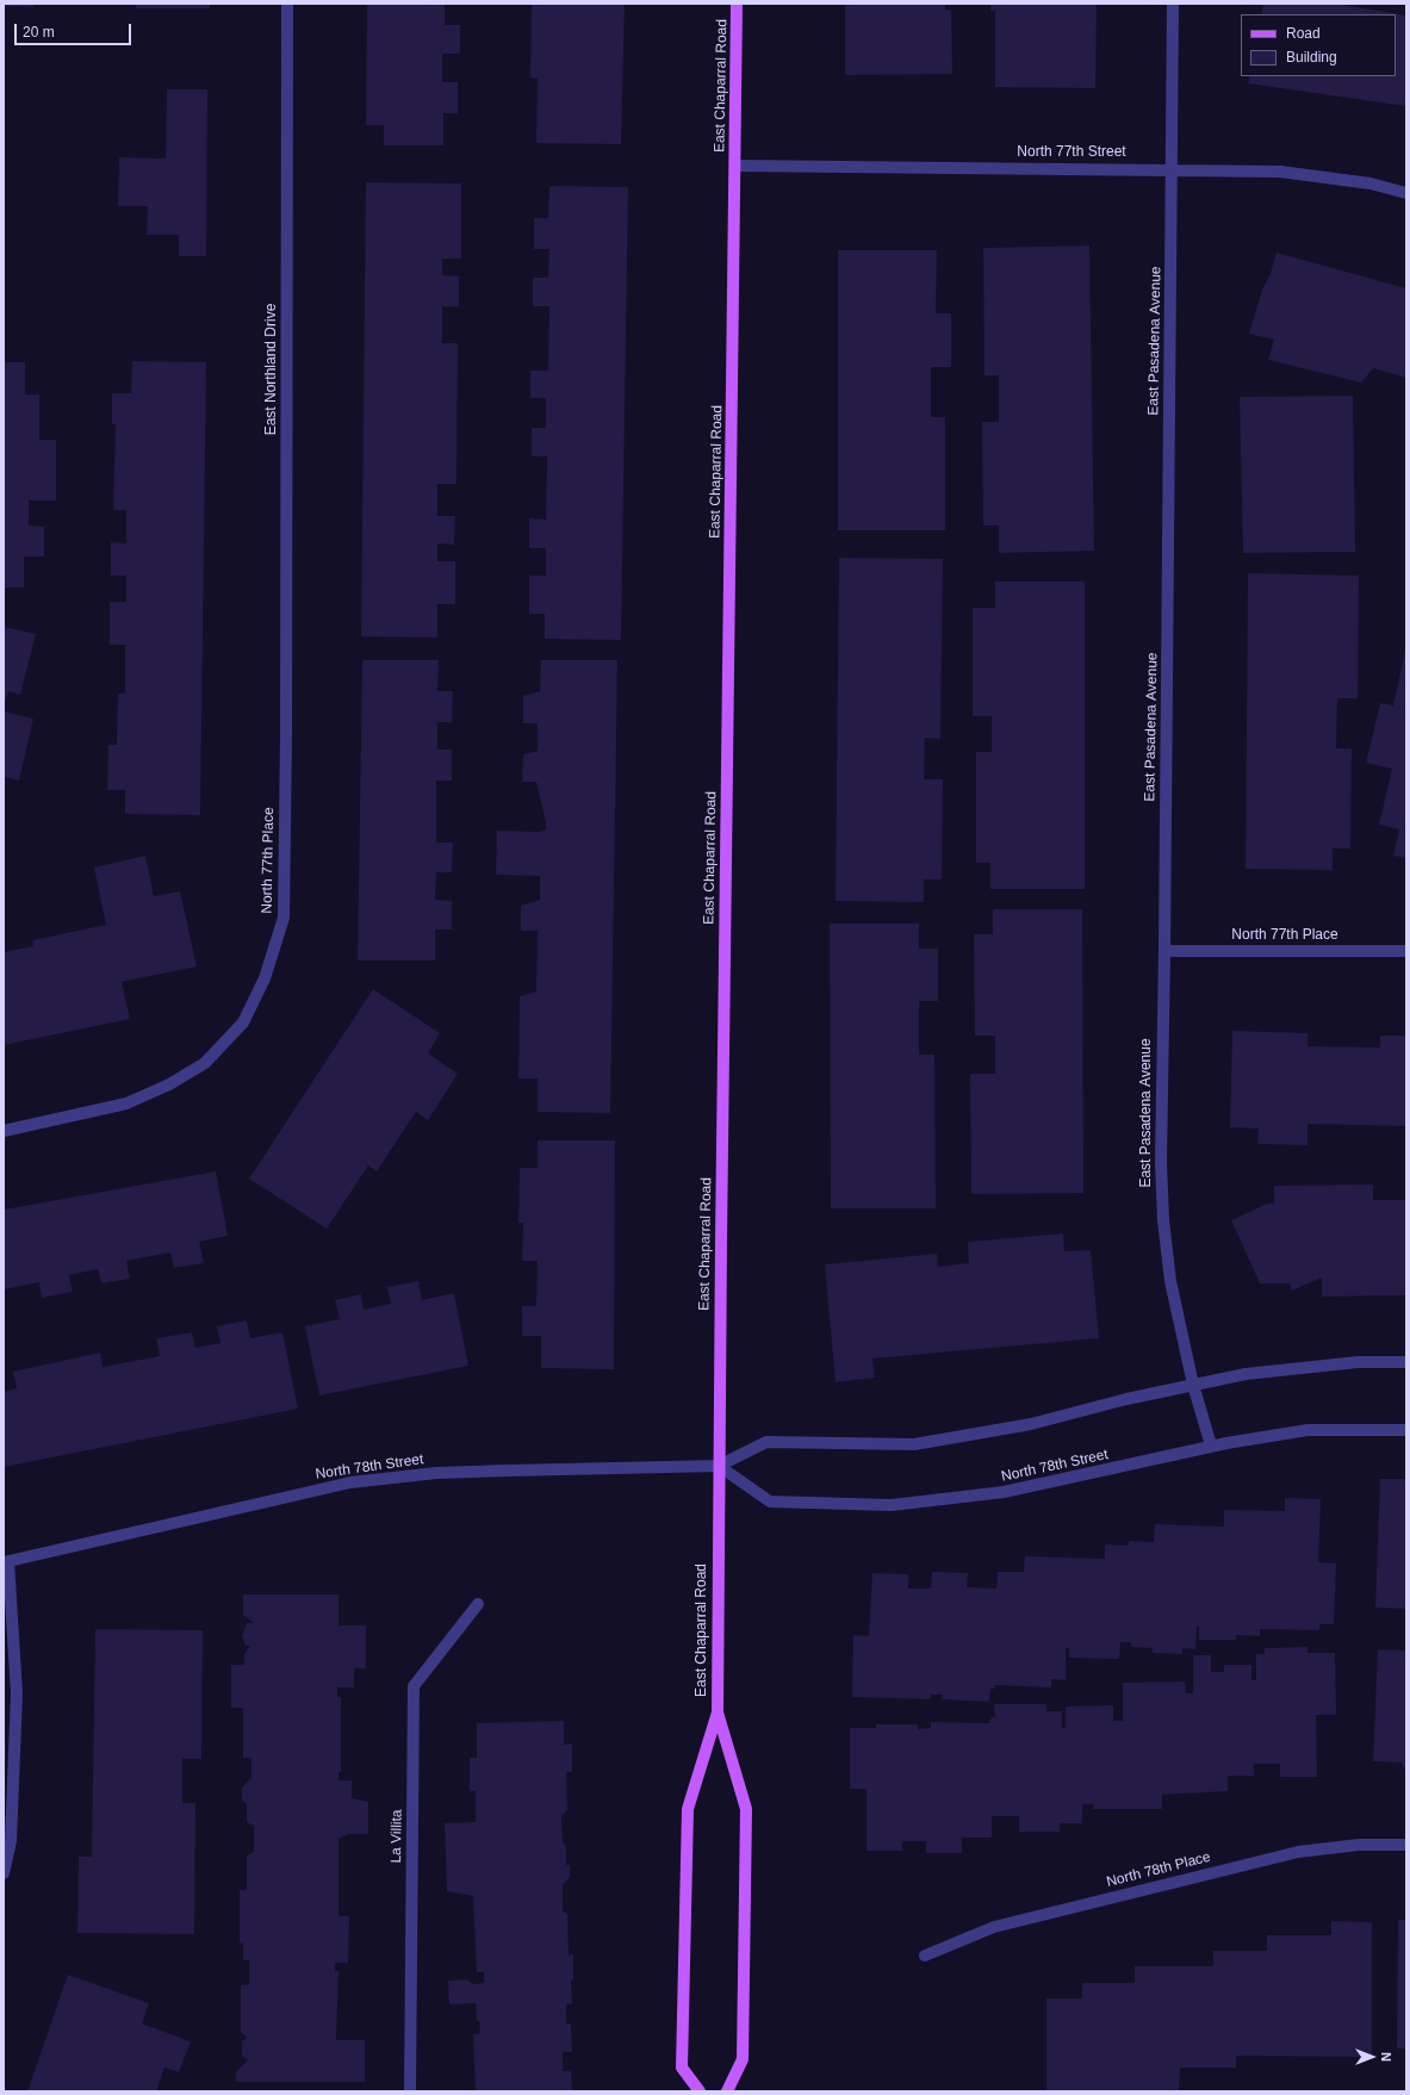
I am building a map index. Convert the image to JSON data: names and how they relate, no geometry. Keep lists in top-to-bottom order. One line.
{"streets":{"main road":["East Chaparral Road"],"street":["North 77th Street","East Pasadena Avenue","East Northland Drive","North 77th Place","North 78th Street","La Villita","North 78th Place"]},"crossings":[["East Chaparral Road","North 77th Street"],["East Chaparral Road","North 78th Street"],["North 77th Street","East Pasadena Avenue"],["East Pasadena Avenue","North 77th Place"],["East Pasadena Avenue","North 78th Street"],["East Northland Drive","North 77th Place"]],"legend":["Road","Building"],"scale_bar":"20 m","north":"right"}
